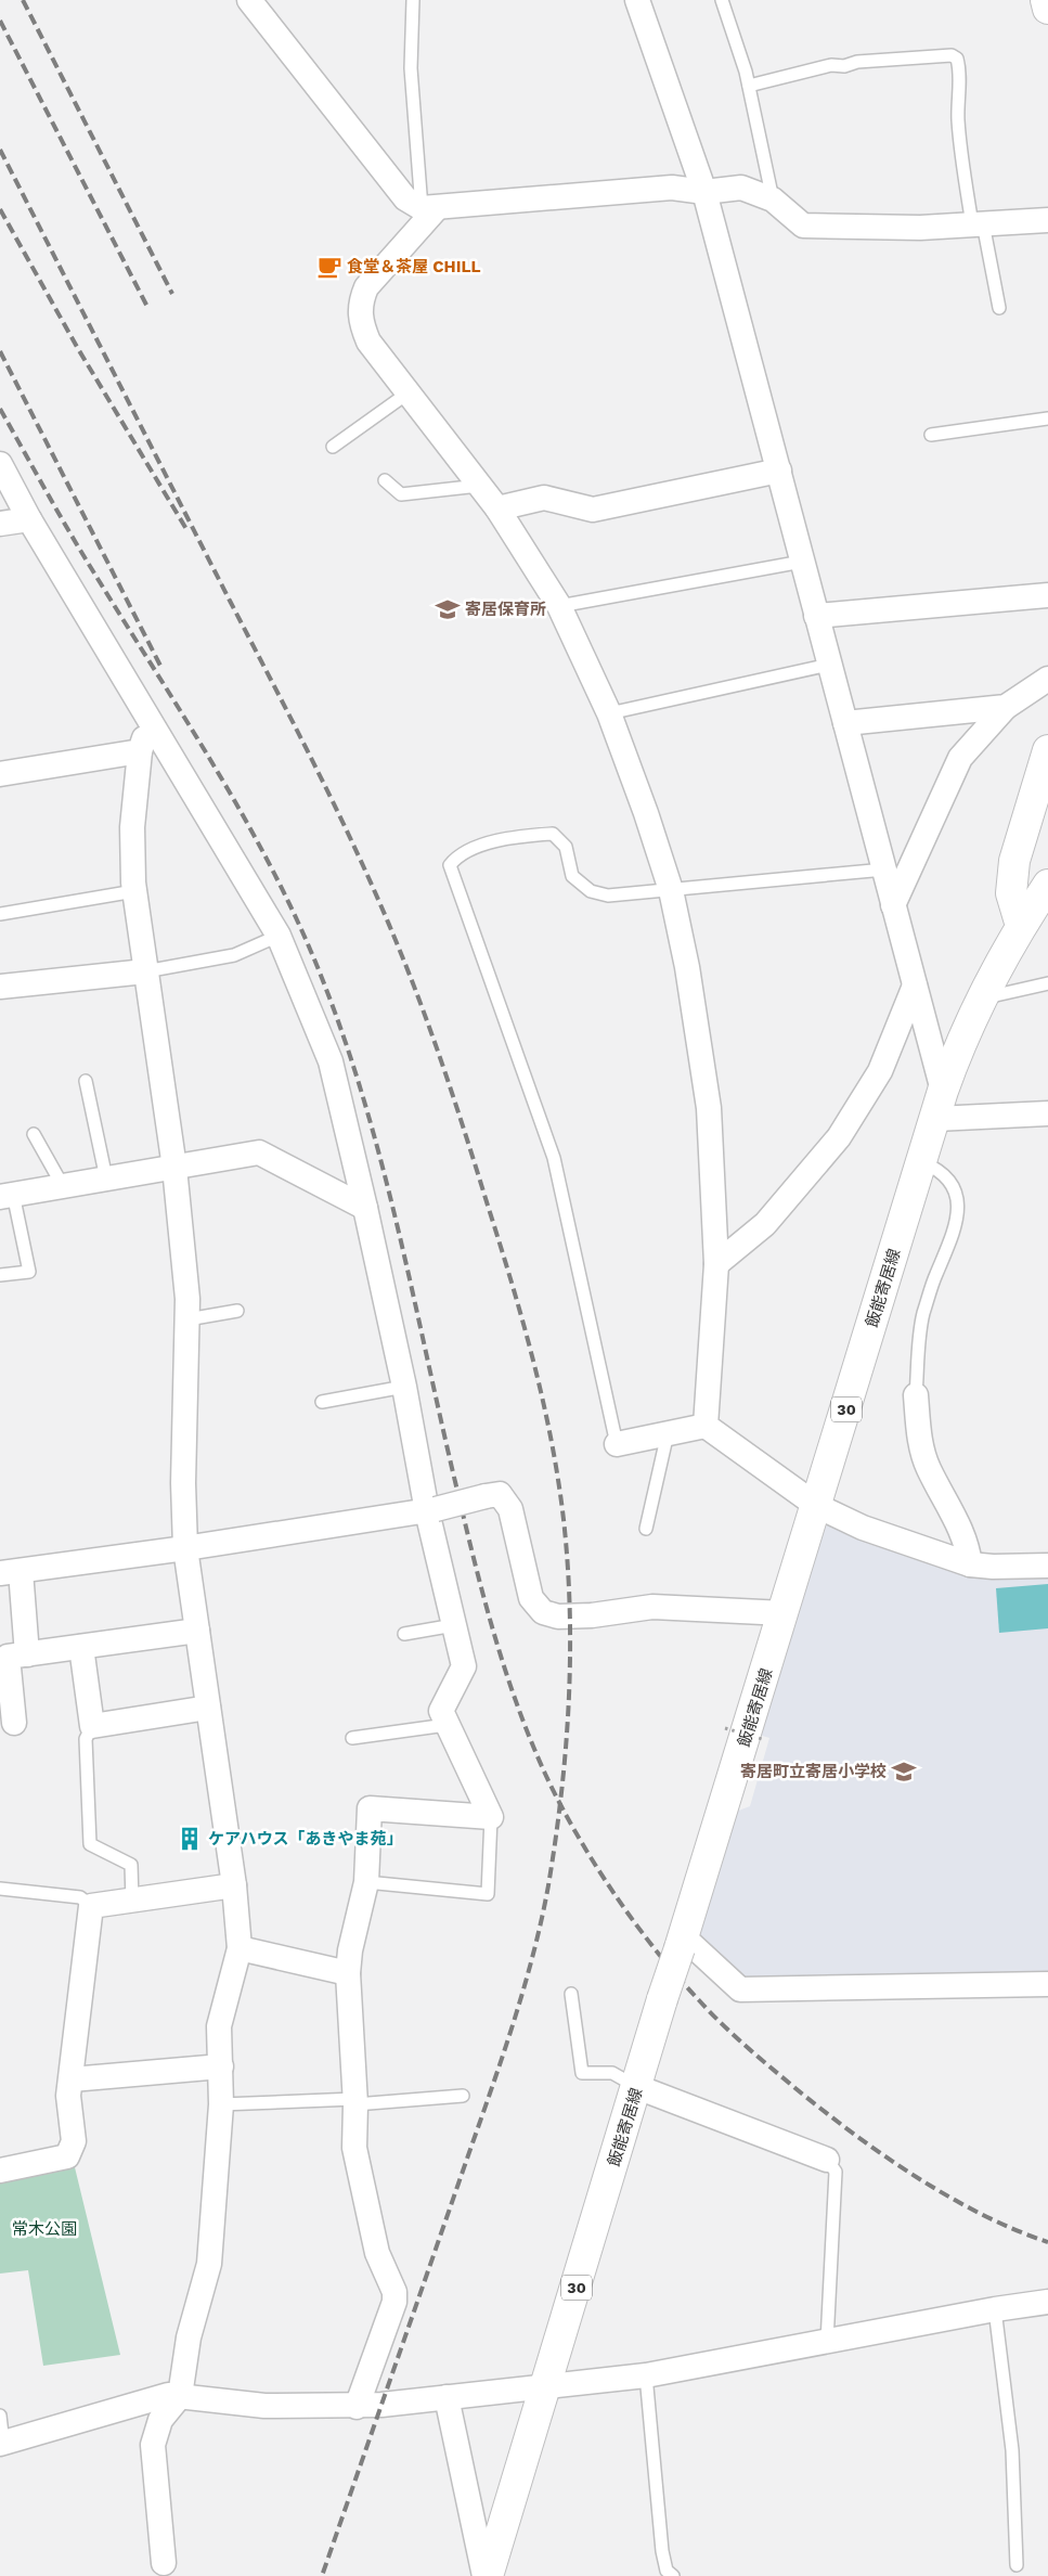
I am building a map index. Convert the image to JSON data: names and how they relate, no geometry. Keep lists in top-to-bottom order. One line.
{"streets":{"main road":["飯能寄居線","30"]},"parks":["常木公園"],"places":{"cafe":["食堂＆茶屋 CHILL"],"school or university":["寄居保育所","寄居町立寄居小学校"],"building":["ケアハウス「あきやま苑」"]}}
